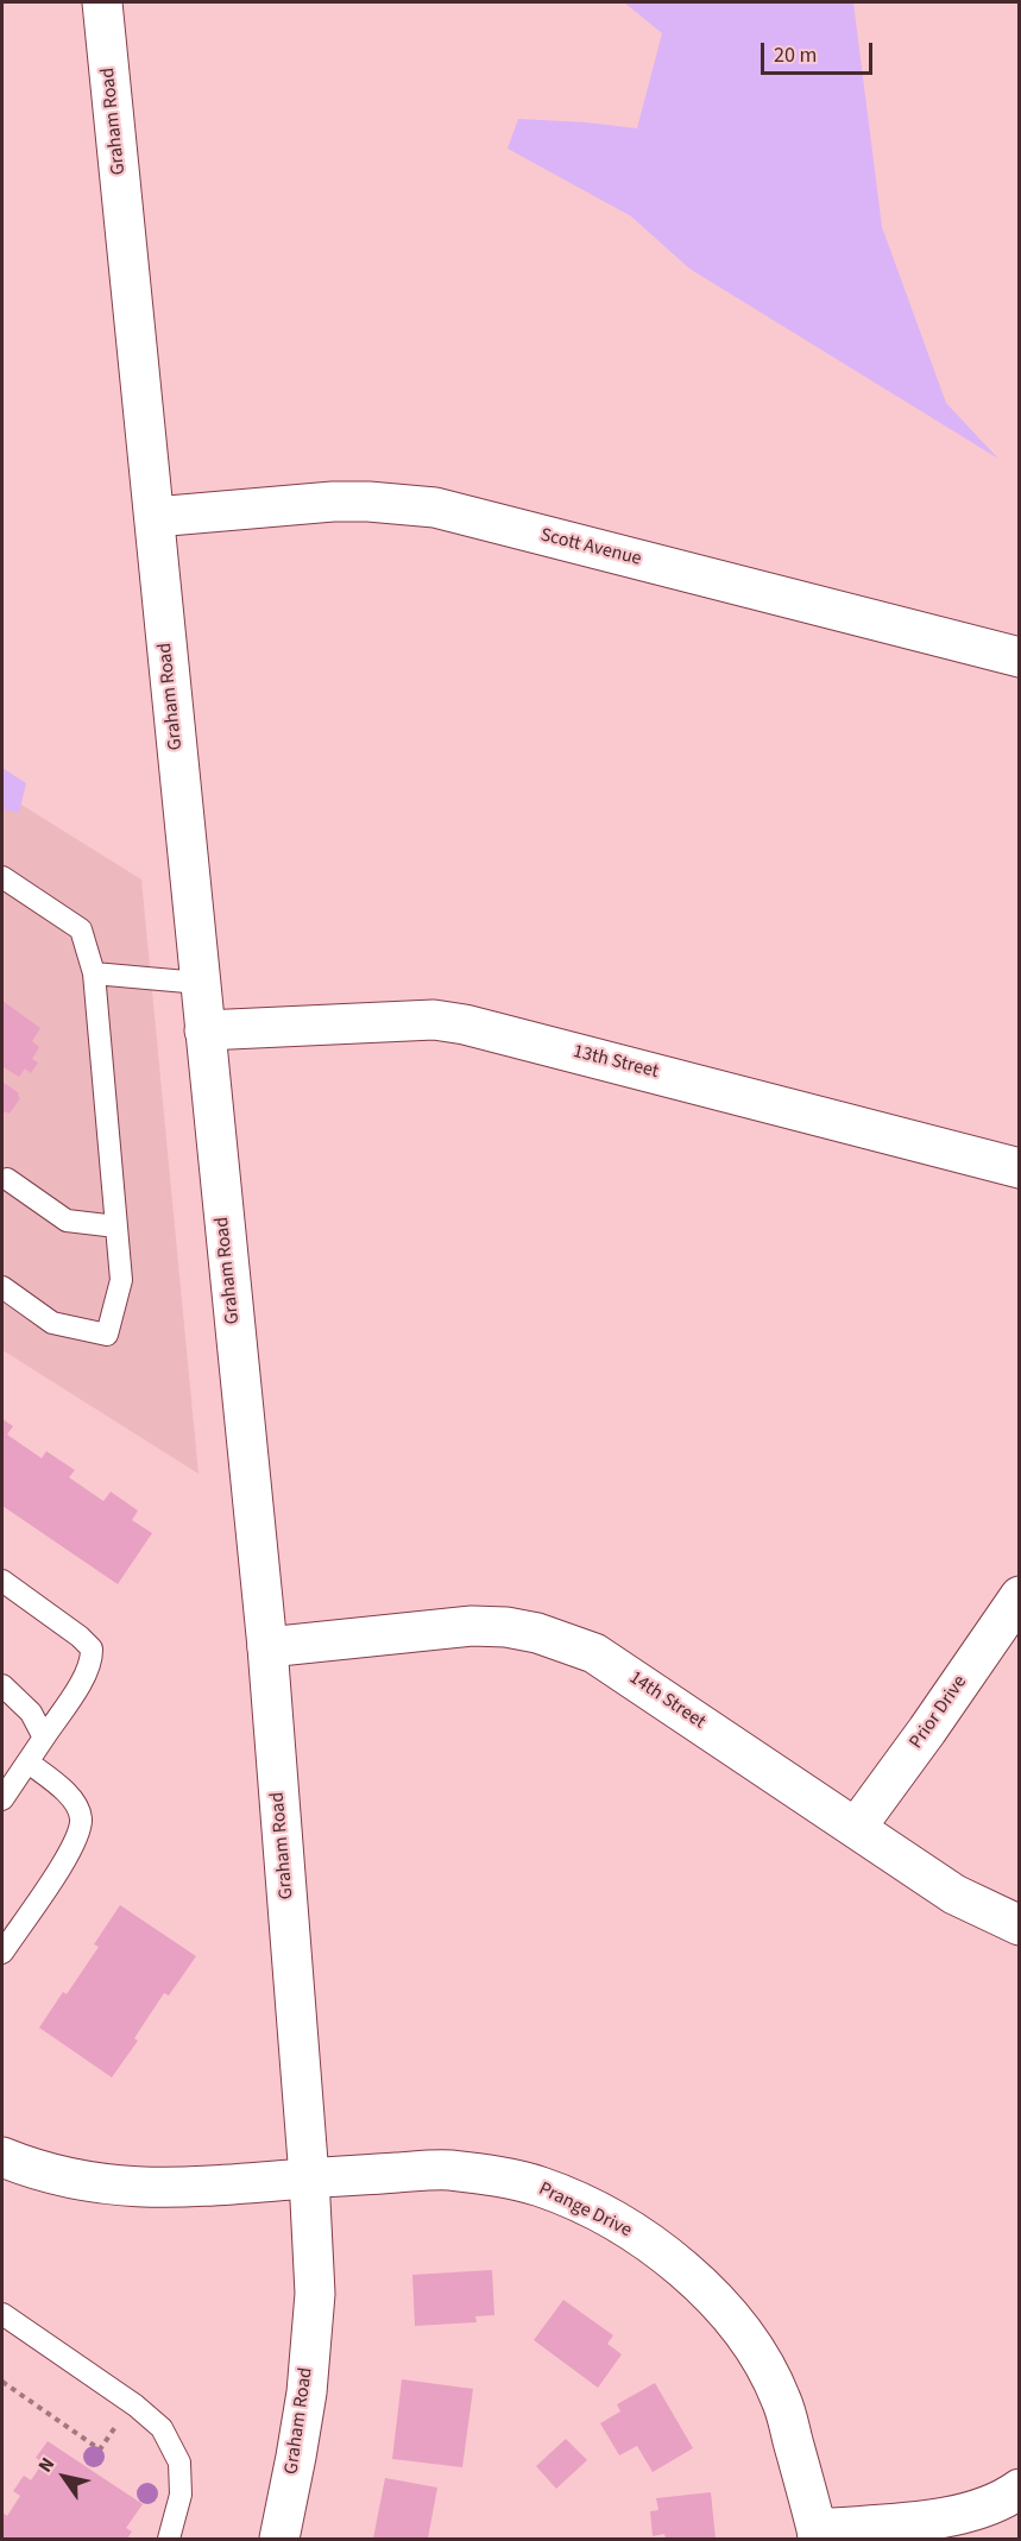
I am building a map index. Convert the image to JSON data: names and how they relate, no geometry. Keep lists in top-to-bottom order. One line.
{"streets":{"street":["Graham Road","Scott Avenue","13th Street","14th Street","Prior Drive","Prange Drive"]},"crossings":[["Graham Road","Scott Avenue"],["Graham Road","13th Street"],["Graham Road","14th Street"],["Graham Road","Prange Drive"],["14th Street","Prior Drive"]],"scale_bar":"20 m","north":"top left"}
